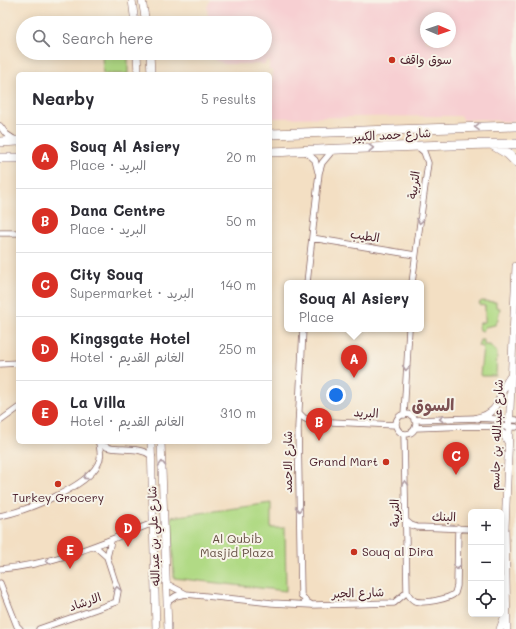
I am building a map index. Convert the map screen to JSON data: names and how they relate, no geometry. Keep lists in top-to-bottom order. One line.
{"streets":{"main road":["شارع حمد الكبير"],"street":["التربية","الطيب","البريد","شارع عبدالله بن جاسم","شارع الاحمد","البنك","شارع علي بن عبدالله","شارع الجبر","الارشاد"]},"crossings":[["شارع حمد الكبير","التربية"],["التربية","الطيب"],["التربية","البريد"],["التربية","البنك"],["التربية","شارع الجبر"],["شارع علي بن عبدالله","شارع الجبر"]],"one_way":["شارع الاحمد"],"districts":["السوق"],"parks":["Al Qubib Masjid Plaza"],"places":["سوق واقف","Grand Mart","Turkey Grocery","Souq al Dira"],"north":"right","page":{"search":"Search here","heading":["Nearby","5 results"],"list":[{"mark":"A","name":"Souq Al Asiery","note":"Place · البريد","value":"20 m"},{"mark":"B","name":"Dana Centre","note":"Place · البريد","value":"50 m"},{"mark":"C","name":"City Souq","note":"Supermarket · البريد","value":"140 m"},{"mark":"D","name":"Kingsgate Hotel","note":"Hotel · الغانم القديم","value":"250 m"},{"mark":"E","name":"La Villa","note":"Hotel · الغانم القديم","value":"310 m"}],"popup":["Souq Al Asiery","Place"],"pins":["A","B","C","D","E"],"map_buttons":["+","−"]}}
